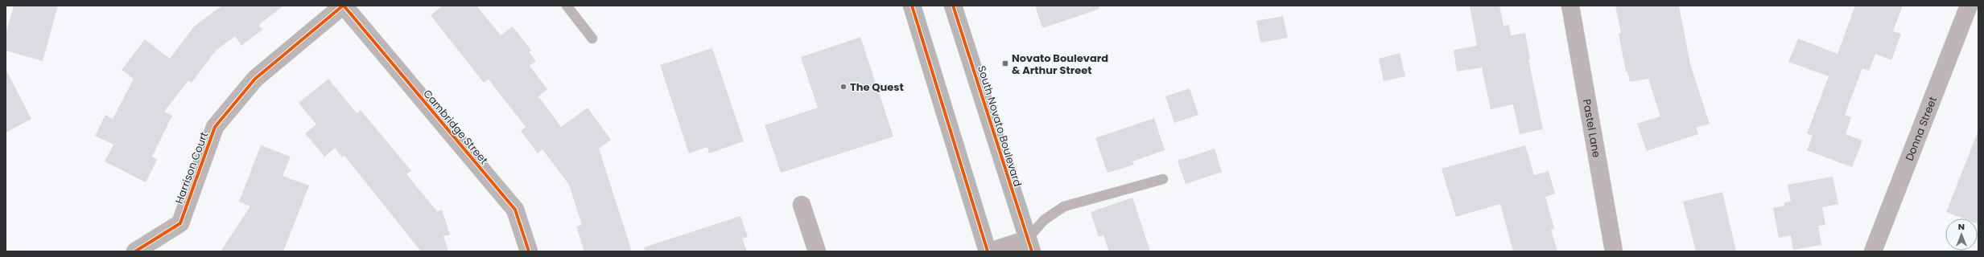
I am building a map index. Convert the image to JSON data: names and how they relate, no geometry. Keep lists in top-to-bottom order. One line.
{"streets":{"main road":["South Novato Boulevard"],"street":["Cambridge Street","Pastel Lane","Donna Street","Harrison Court"]},"crossings":[["Cambridge Street","Harrison Court"]],"places":{"transit":["Novato Boulevard & Arthur Street"],"other":["The Quest"]},"north":"top"}
